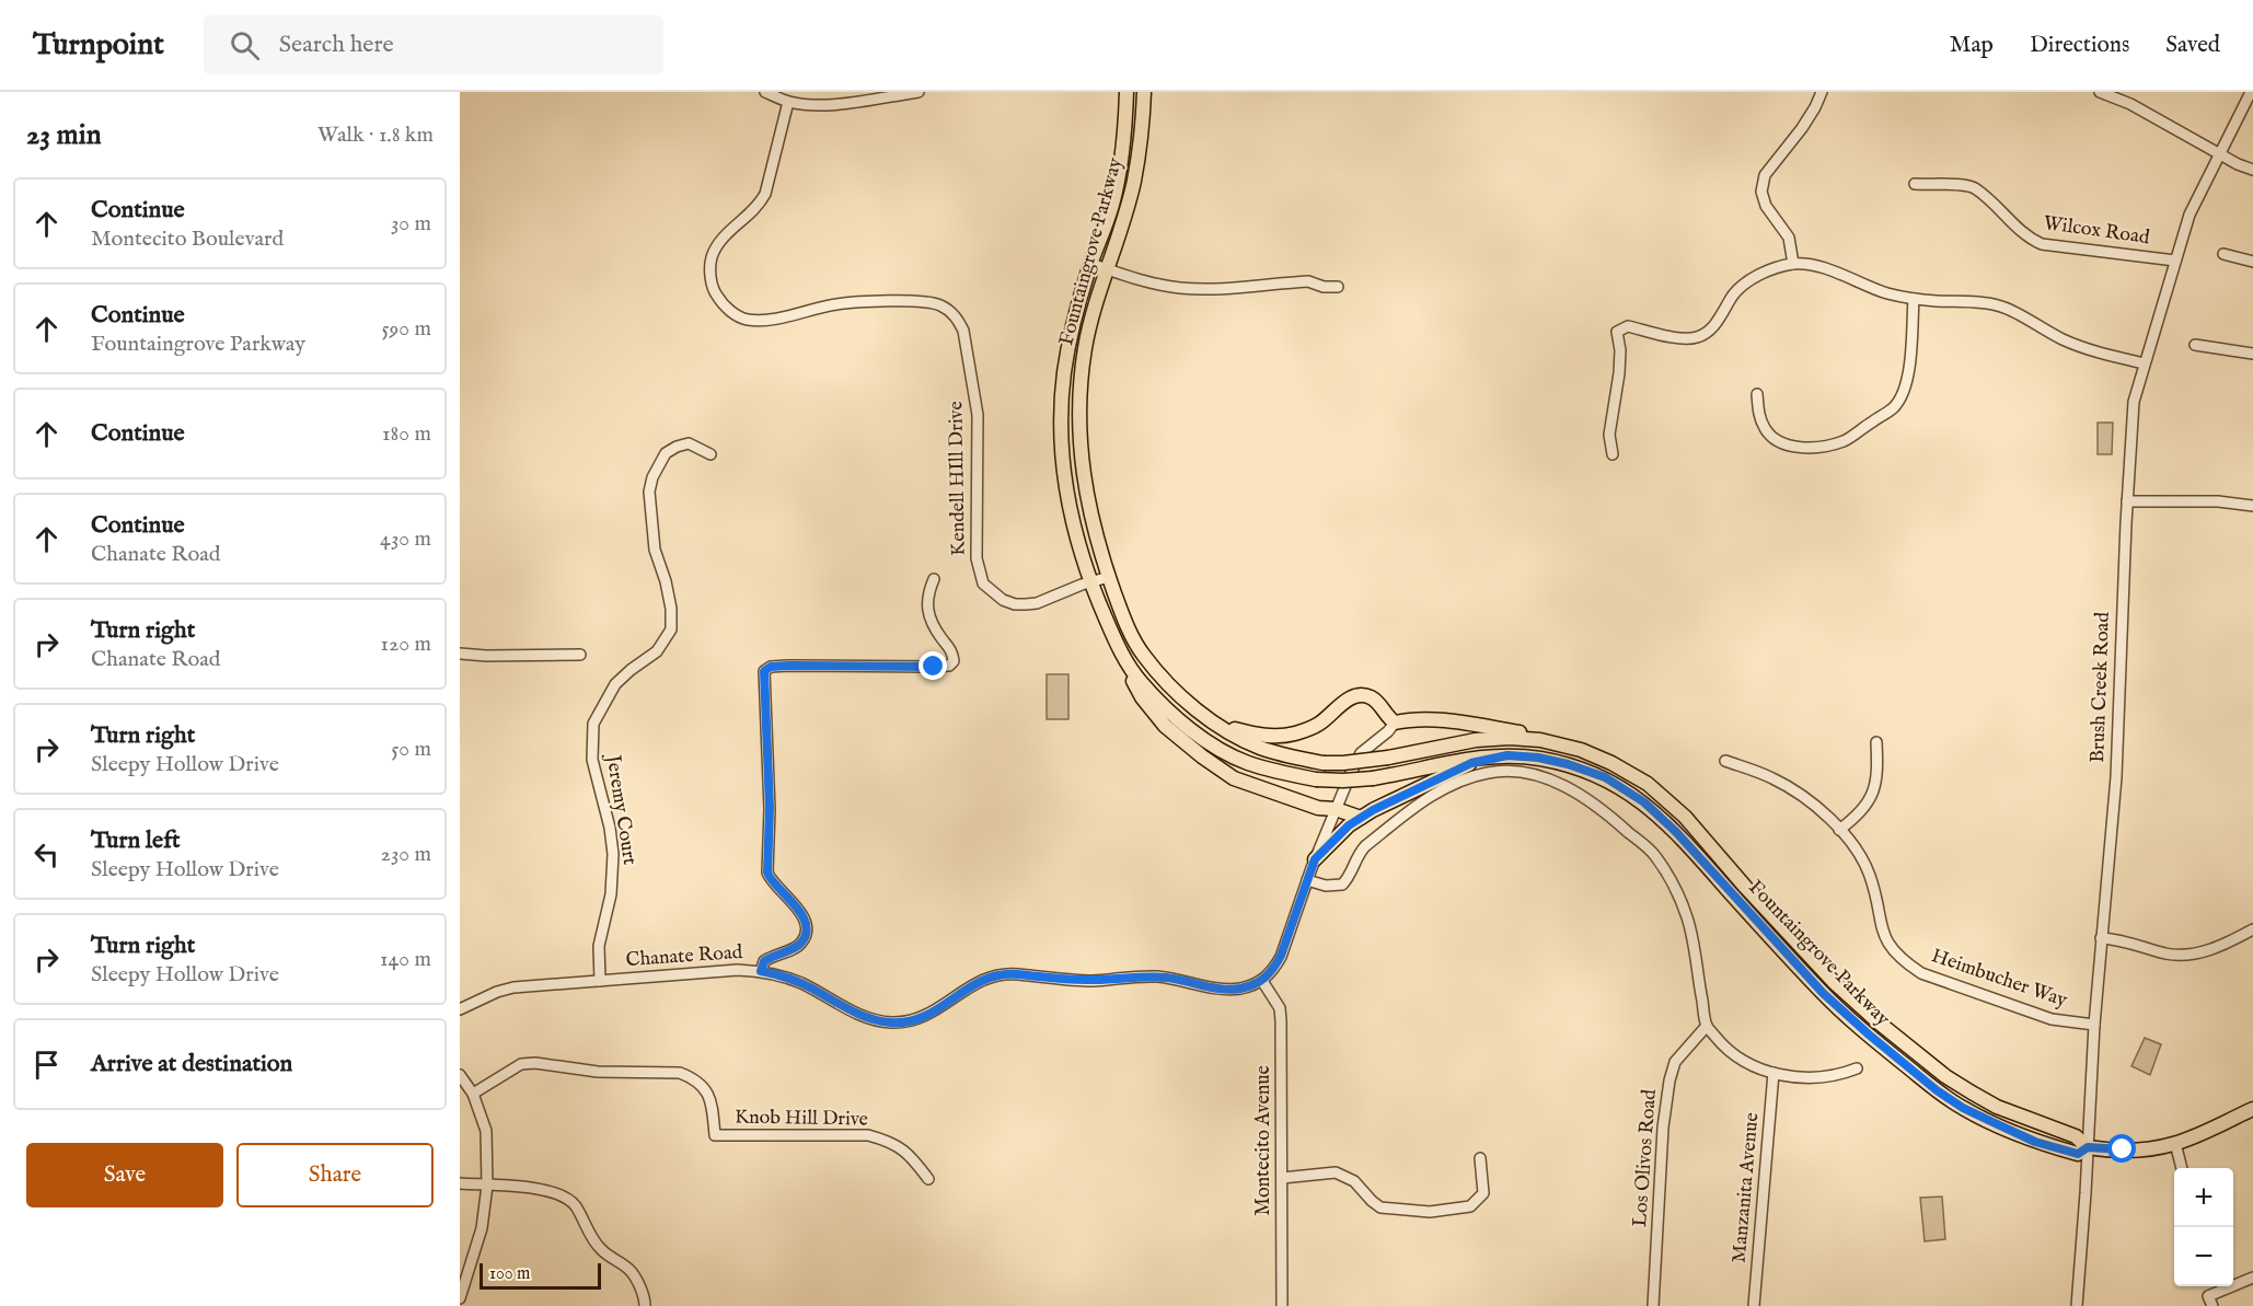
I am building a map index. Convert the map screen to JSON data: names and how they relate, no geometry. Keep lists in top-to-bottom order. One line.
{"streets":{"main road":["Fountaingrove Parkway"],"street":["Wilcox Road","Kendell HIll Drive","Brush Creek Road","Jeremy Court","Chanate Road","Heimbucher Way","Knob Hill Drive","Montecito Avenue","Los Olivos Road","Manzanita Avenue"]},"crossings":[["Wilcox Road","Brush Creek Road"],["Fountaingrove Parkway","Kendell HIll Drive"],["Fountaingrove Parkway","Brush Creek Road"],["Brush Creek Road","Heimbucher Way"],["Jeremy Court","Chanate Road"],["Chanate Road","Montecito Avenue"]],"scale_bar":"100 m","page":{"header":"Turnpoint","search":"Search here","nav":["Map","Directions","Saved"],"heading":["23 min","Walk · 1.8 km"],"list":[["Continue","Montecito Boulevard","30 m"],["Continue","Fountaingrove Parkway","590 m"],["Continue","180 m"],["Continue","Chanate Road","430 m"],["Turn right","Chanate Road","120 m"],["Turn right","Sleepy Hollow Drive","50 m"],["Turn left","Sleepy Hollow Drive","230 m"],["Turn right","Sleepy Hollow Drive","140 m"],"Arrive at destination"],"buttons":["Save","Share"],"map_buttons":["+","−"],"scale":"100 m"}}
